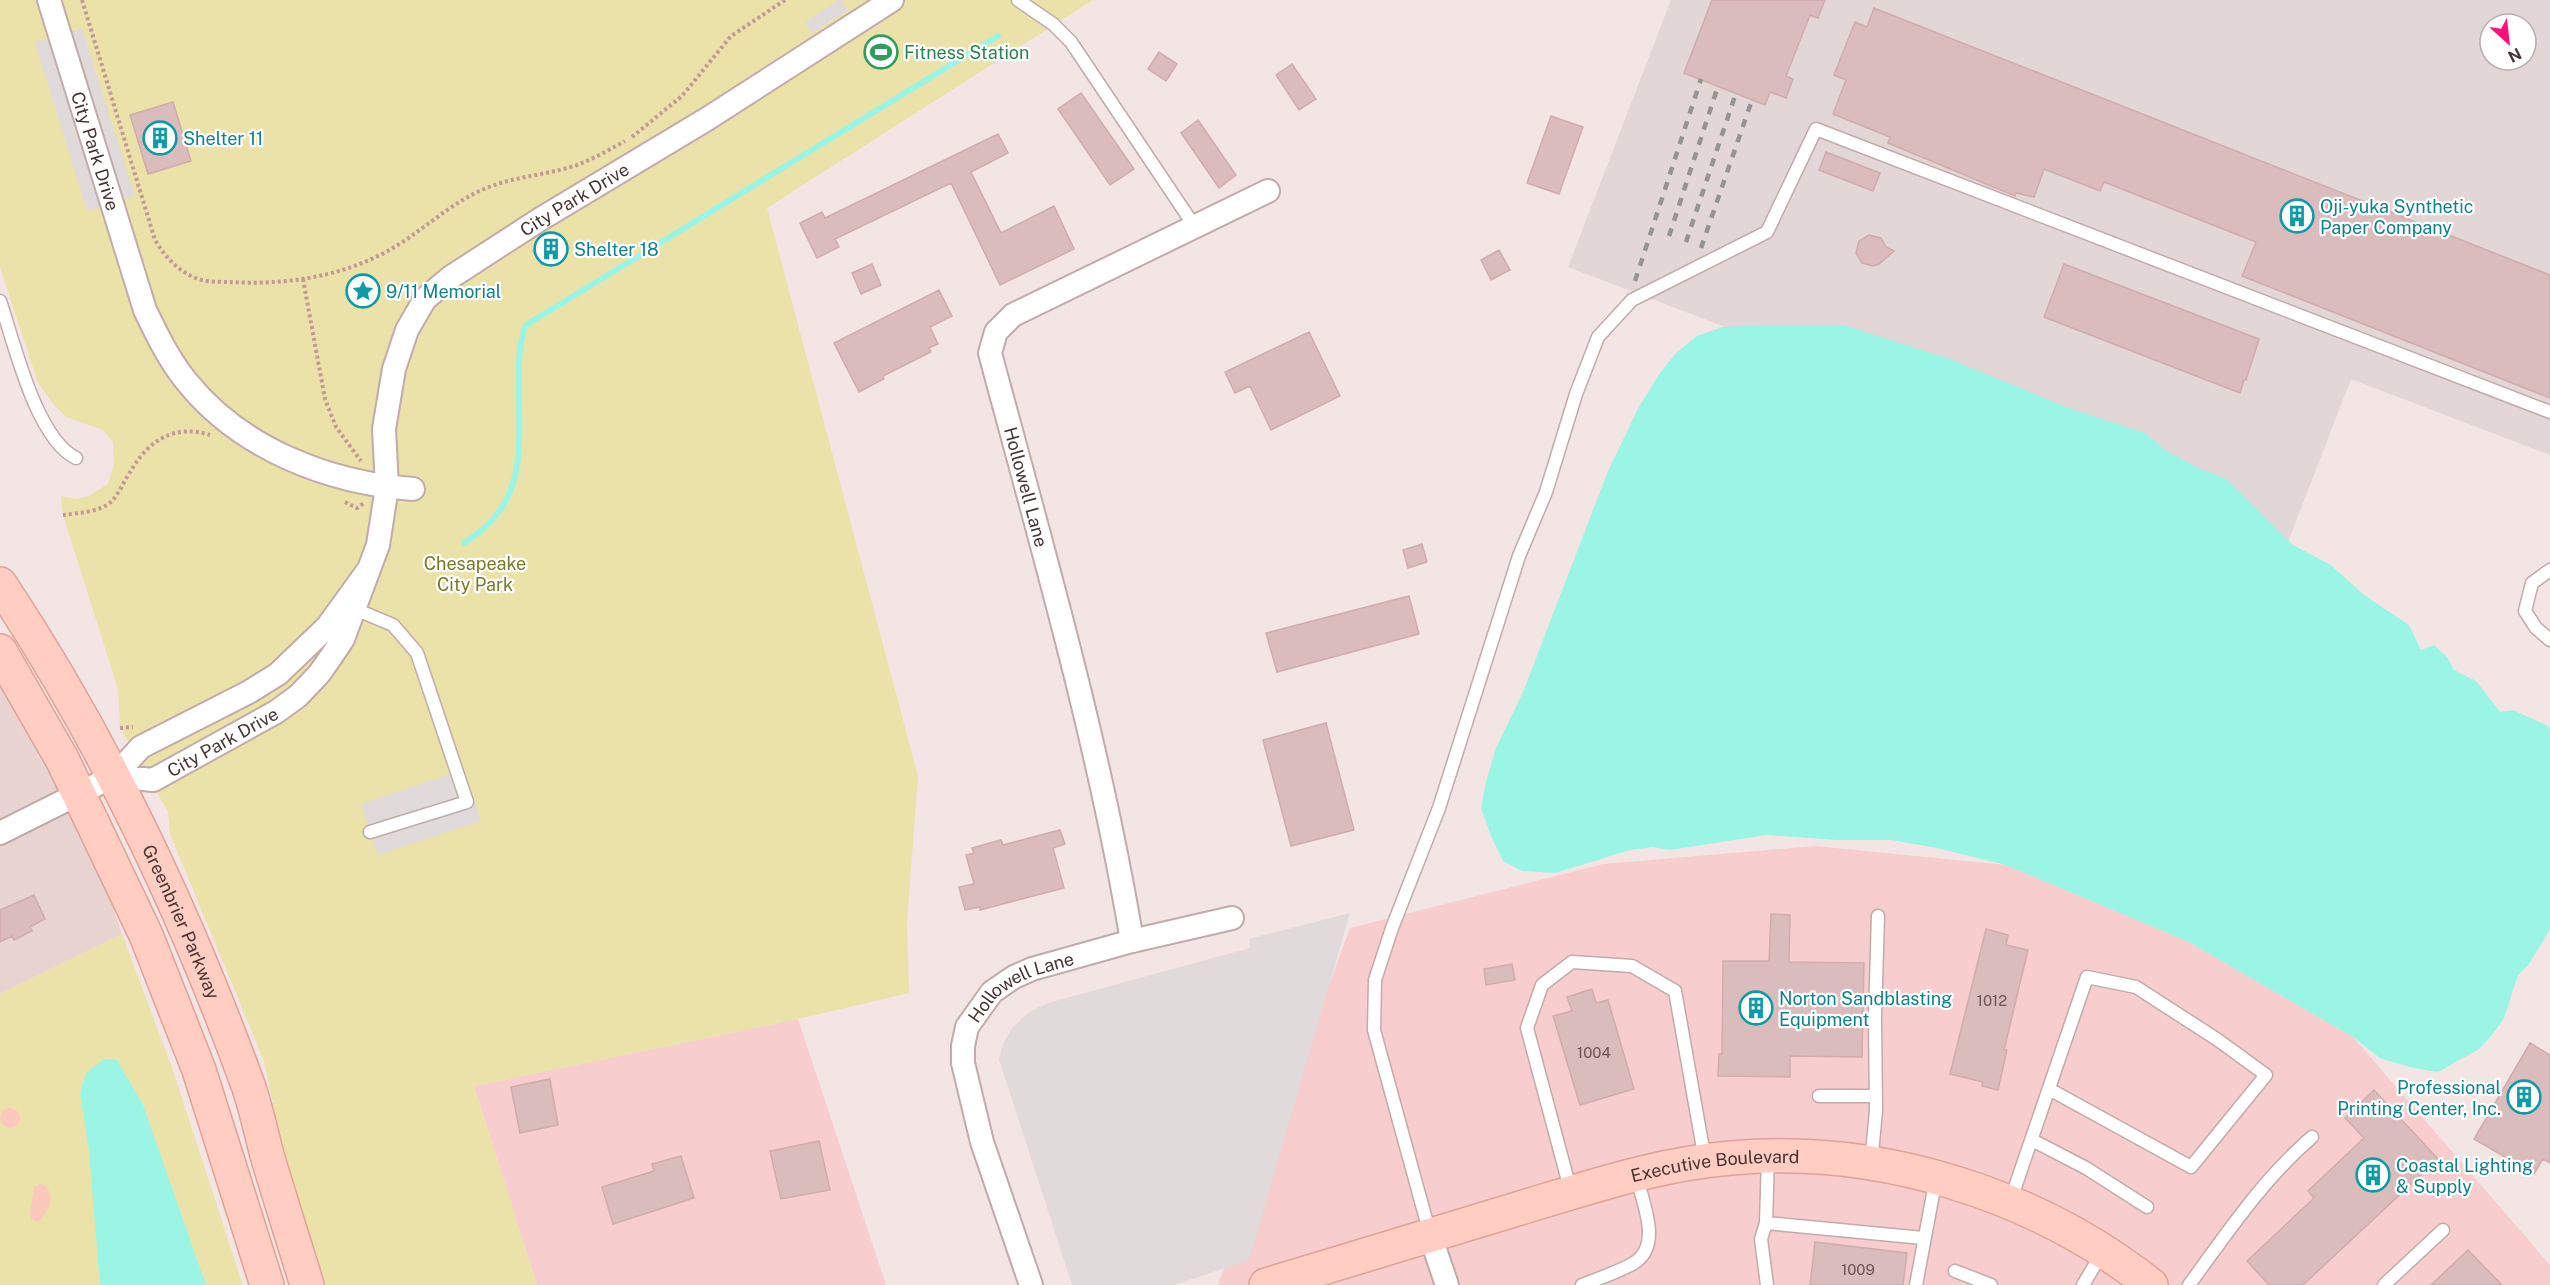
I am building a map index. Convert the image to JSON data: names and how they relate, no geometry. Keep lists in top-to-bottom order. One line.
{"streets":{"main road":["Greenbrier Parkway","Executive Boulevard"],"street":["City Park Drive","Hollowell Lane"]},"crossings":[["City Park Drive","Greenbrier Parkway"]],"parks":["Chesapeake City Park"],"places":{"sports":["Fitness Station"],"building":["Shelter 11","Oji-yuka Synthetic Paper Company","Shelter 18","Norton Sandblasting Equipment","Professional Printing Center, Inc.","Coastal Lighting & Supply"],"place":["9/11 Memorial"]},"house_numbers":["1012","1004","1009"],"north":"bottom right"}
